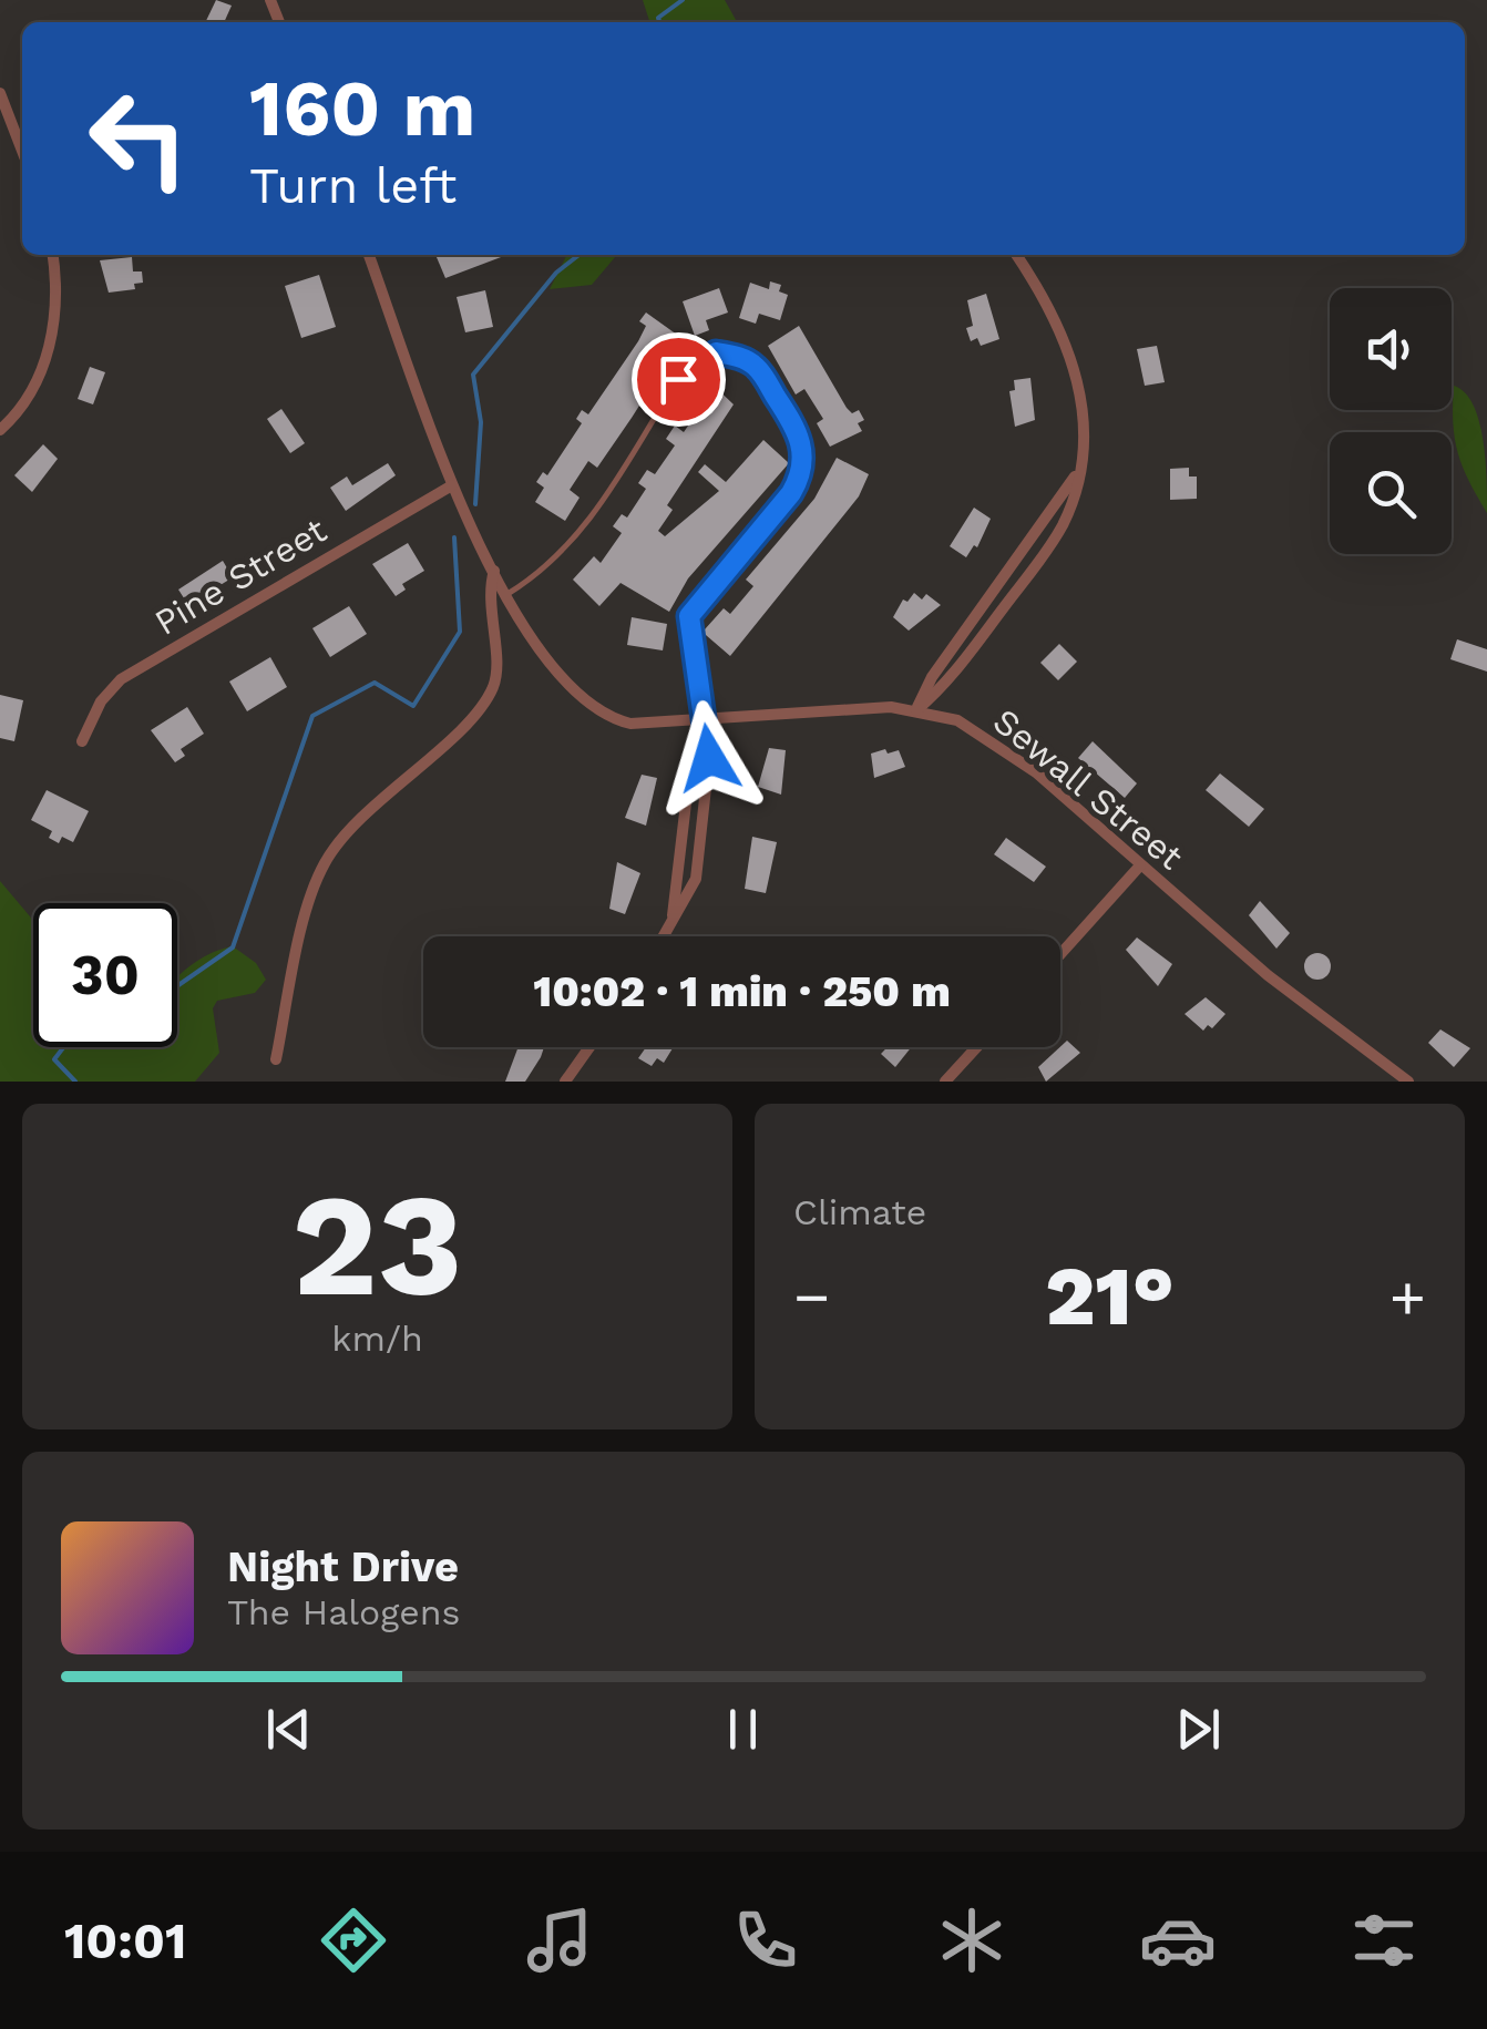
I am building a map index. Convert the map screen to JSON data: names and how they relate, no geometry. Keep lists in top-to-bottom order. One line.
{"streets":{"street":["Pine Street","Sewall Street"]},"crossings":[["Pine Street","Sewall Street"]],"page":{"turn":["160 m","Turn left"],"limit":"30","trip":"10:02 · 1 min · 250 m","tile":[["23","km/h"],"Climate"],"heat":["−","21°","+"],"song":["Night Drive","The Halogens"],"tabs":"10:01"}}
